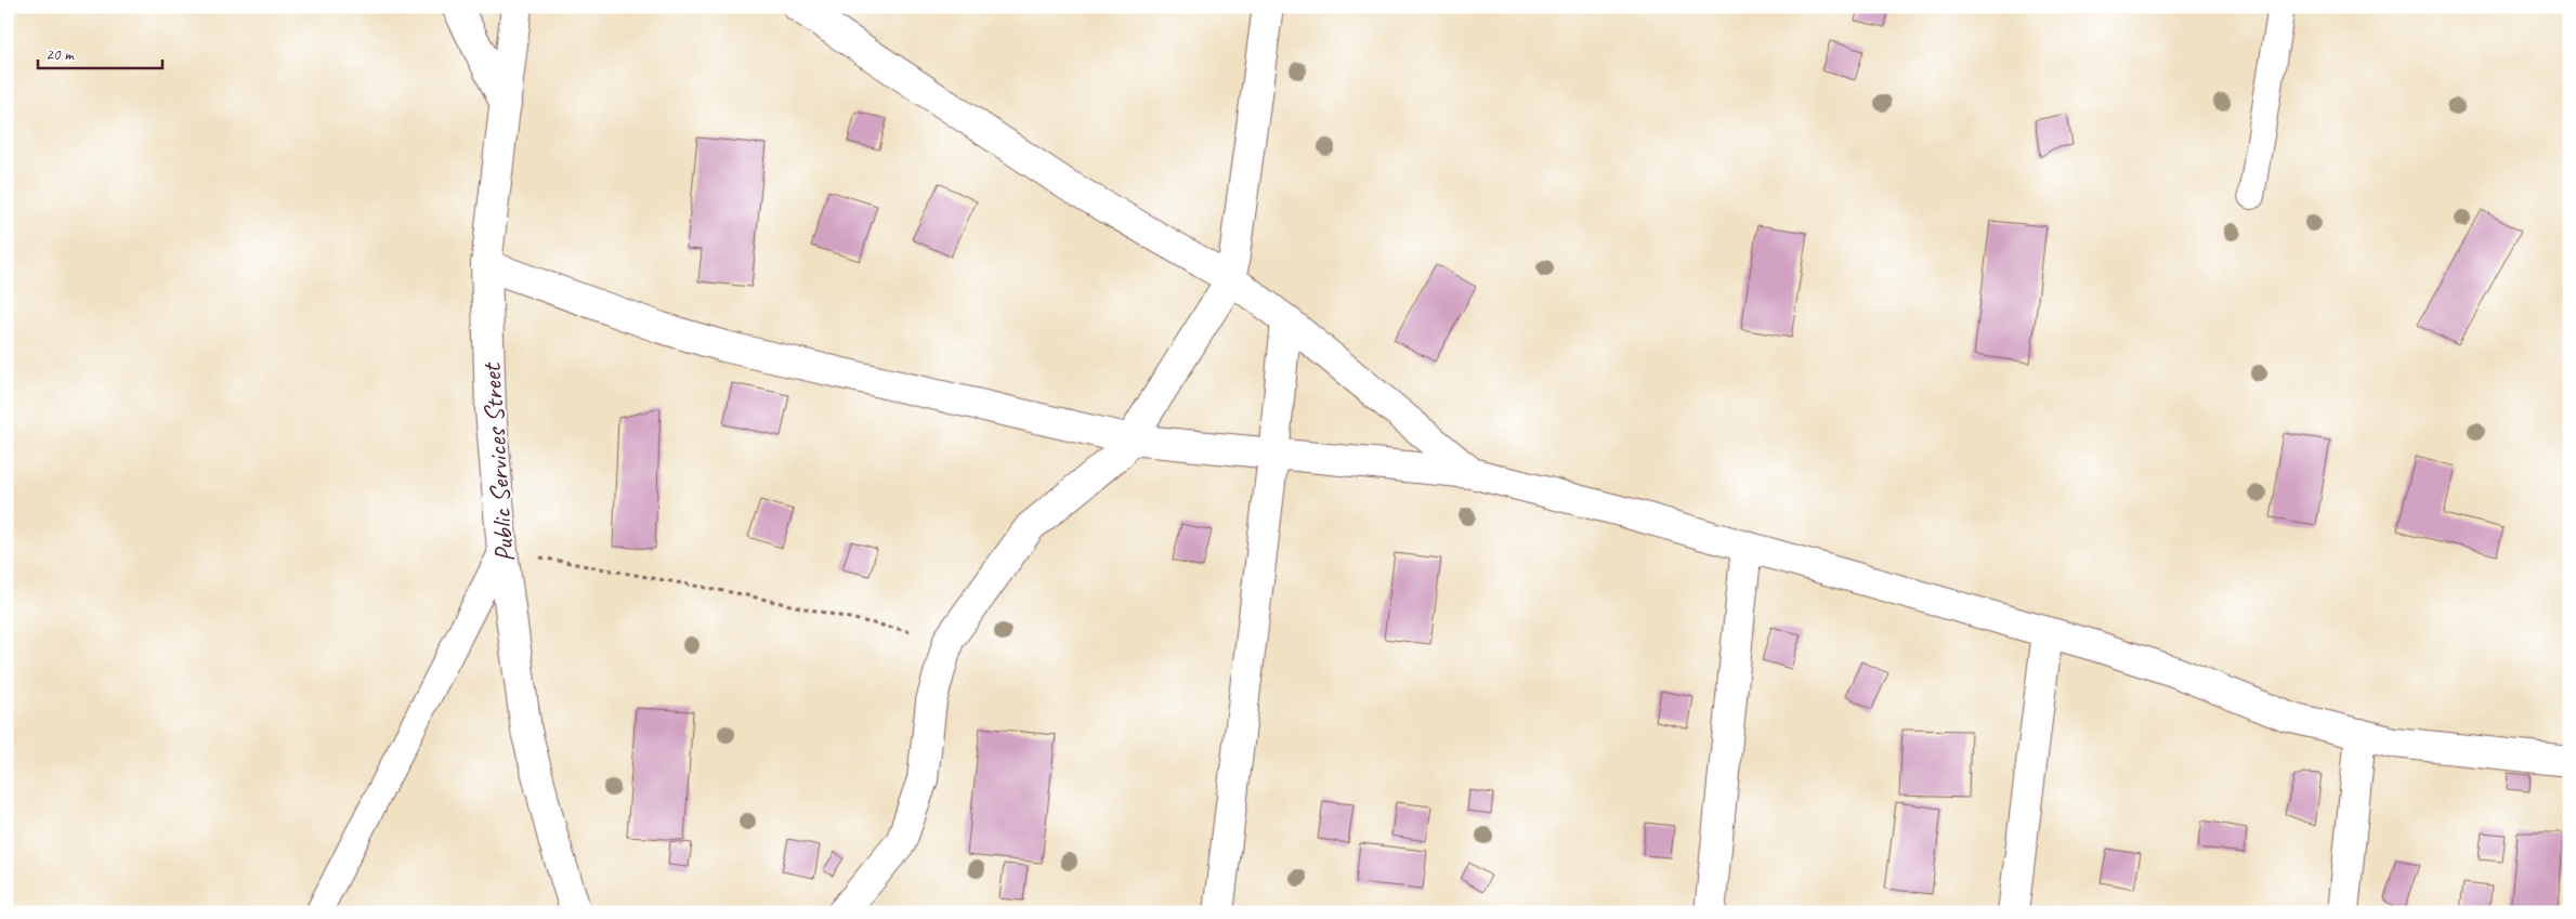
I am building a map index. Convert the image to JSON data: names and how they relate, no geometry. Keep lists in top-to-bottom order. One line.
{"streets":{"street":["Public Services Street"]},"scale_bar":"20 m"}
